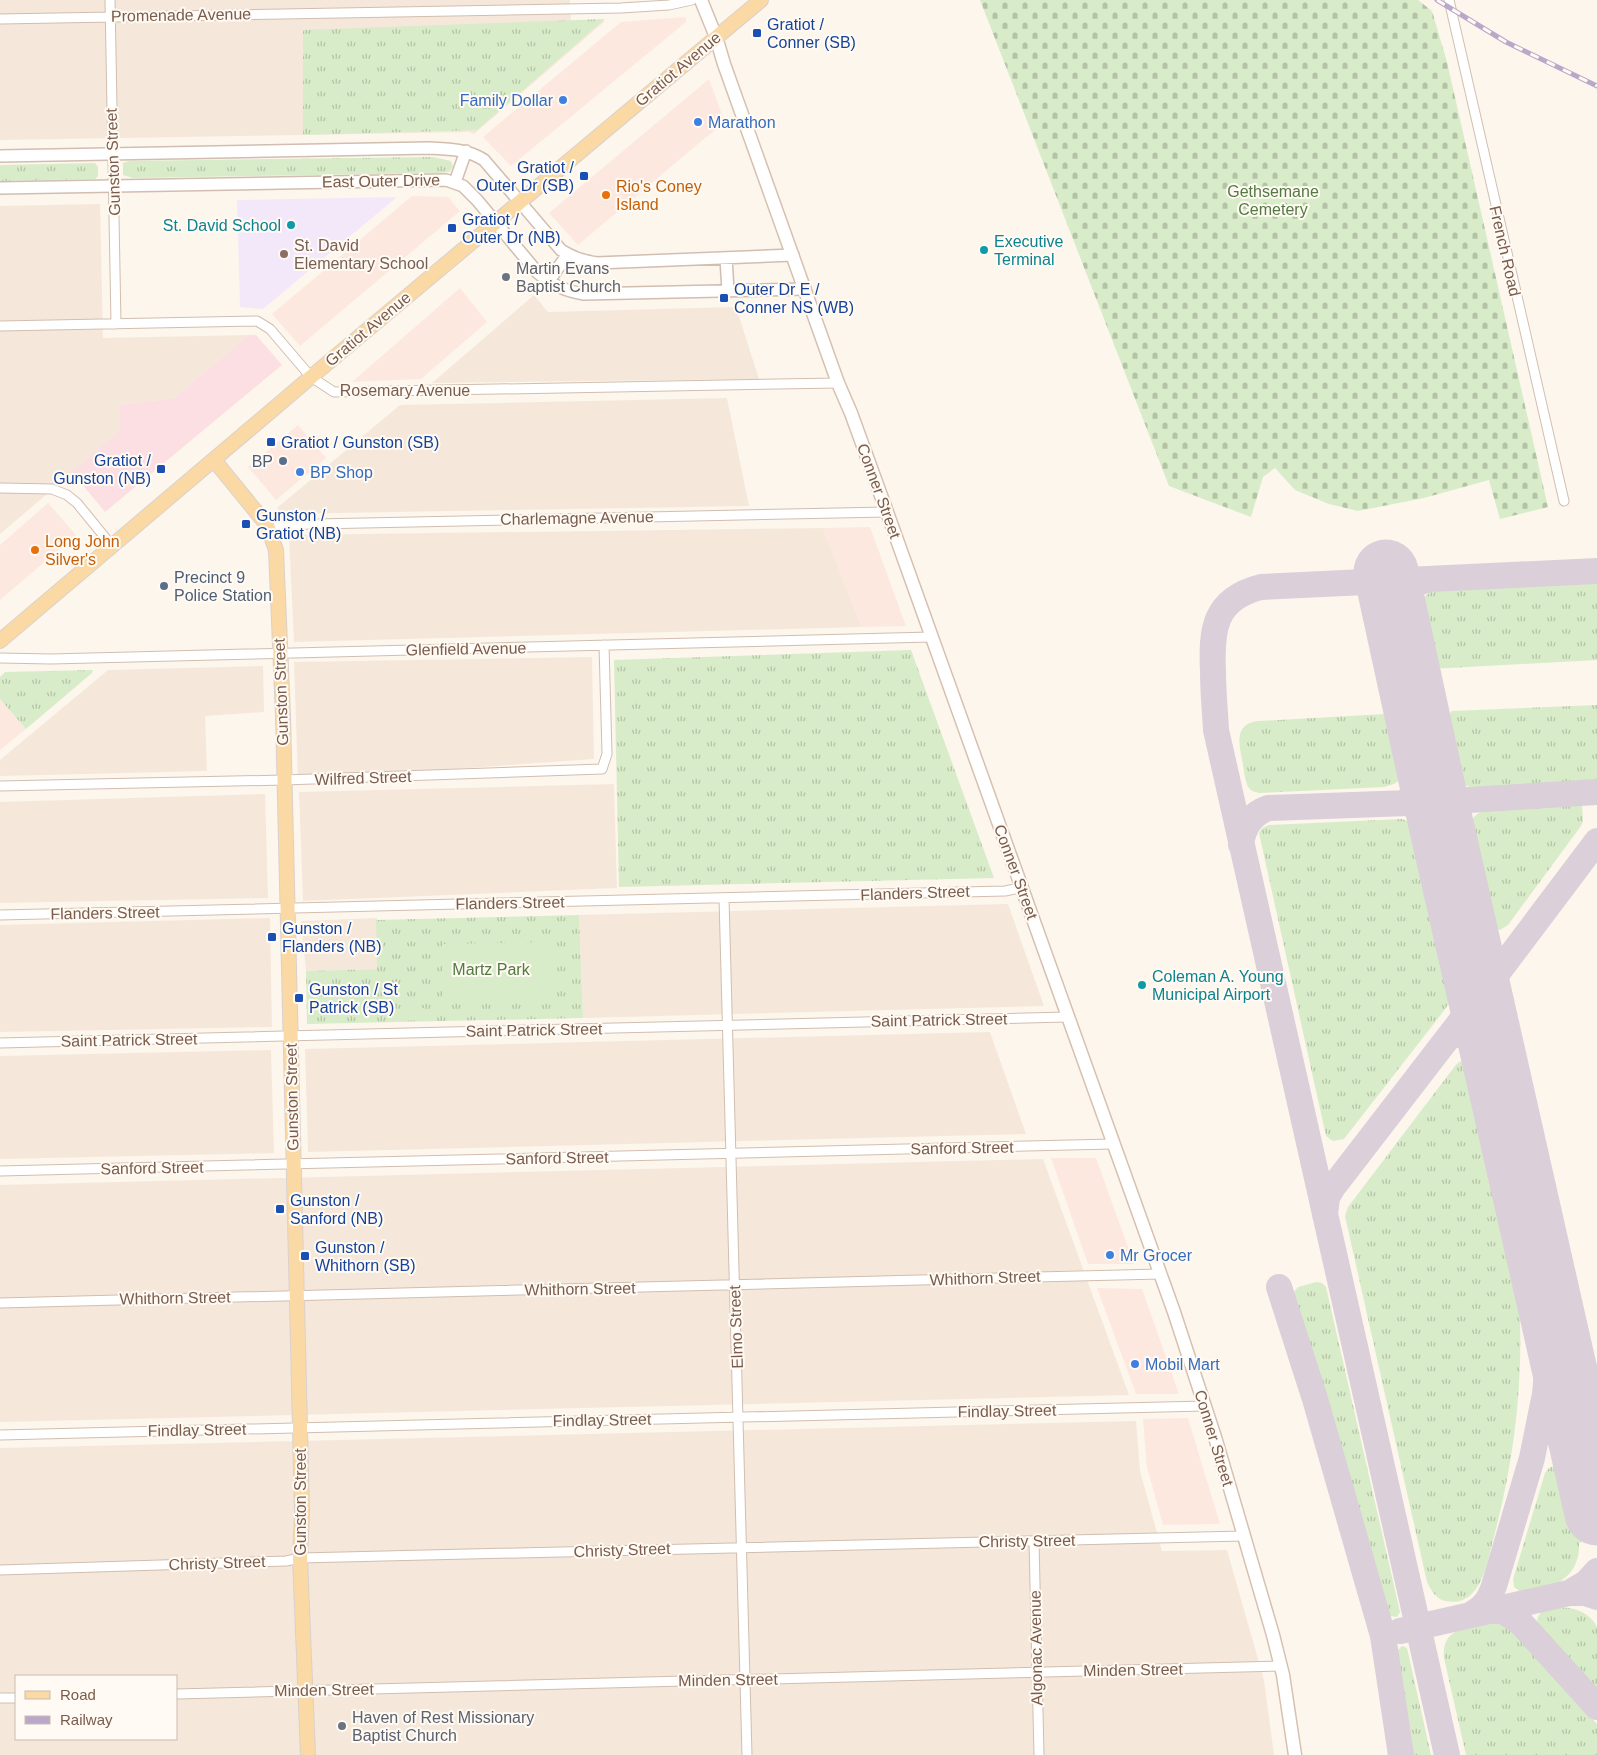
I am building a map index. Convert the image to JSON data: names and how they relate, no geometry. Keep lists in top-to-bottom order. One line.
{"streets":{"main road":["Gratiot Avenue","Gunston Street","Conner Street"],"street":["Promenade Avenue","East Outer Drive","French Road","Rosemary Avenue","Charlemagne Avenue","Glenfield Avenue","Wilfred Street","Flanders Street","Saint Patrick Street","Sanford Street","Whithorn Street","Elmo Street","Findlay Street","Christy Street","Algonac Avenue","Minden Street"]},"crossings":[["Promenade Avenue","Gunston Street"],["Gratiot Avenue","Gunston Street"],["Gratiot Avenue","East Outer Drive"],["Gratiot Avenue","Rosemary Avenue"],["Gratiot Avenue","Conner Street"],["Gunston Street","East Outer Drive"],["Gunston Street","Rosemary Avenue"],["Gunston Street","Charlemagne Avenue"],["Gunston Street","Glenfield Avenue"],["Gunston Street","Wilfred Street"],["Gunston Street","Flanders Street"],["Gunston Street","Saint Patrick Street"],["Gunston Street","Sanford Street"],["Gunston Street","Whithorn Street"],["Gunston Street","Findlay Street"],["Gunston Street","Christy Street"],["Gunston Street","Minden Street"],["East Outer Drive","Conner Street"],["Rosemary Avenue","Conner Street"],["Conner Street","Charlemagne Avenue"],["Conner Street","Glenfield Avenue"],["Conner Street","Flanders Street"],["Conner Street","Saint Patrick Street"],["Conner Street","Sanford Street"],["Conner Street","Whithorn Street"],["Conner Street","Findlay Street"],["Conner Street","Christy Street"],["Conner Street","Minden Street"],["Glenfield Avenue","Wilfred Street"],["Flanders Street","Elmo Street"],["Saint Patrick Street","Elmo Street"],["Sanford Street","Elmo Street"],["Whithorn Street","Elmo Street"],["Elmo Street","Findlay Street"],["Elmo Street","Christy Street"],["Elmo Street","Minden Street"],["Christy Street","Algonac Avenue"],["Algonac Avenue","Minden Street"]],"parks":["Gethsemane Cemetery","Martz Park"],"places":{"transit":["Gratiot / Conner (SB)","Gratiot / Outer Dr (SB)","Gratiot / Outer Dr (NB)","Outer Dr E / Conner NS (WB)","Gratiot / Gunston (SB)","Gratiot / Gunston (NB)","Gunston / Gratiot (NB)","Gunston / Flanders (NB)","Gunston / St Patrick (SB)","Gunston / Sanford (NB)","Gunston / Whithorn (SB)"],"other":["Family Dollar","Marathon","Rio's Coney Island","St. David School","Executive Terminal","St. David Elementary School","Martin Evans Baptist Church","BP","BP Shop","Long John Silver's","Precinct 9 Police Station","Coleman A. Young Municipal Airport","Mr Grocer","Mobil Mart","Haven of Rest Missionary Baptist Church"]},"legend":["Road","Railway"]}
